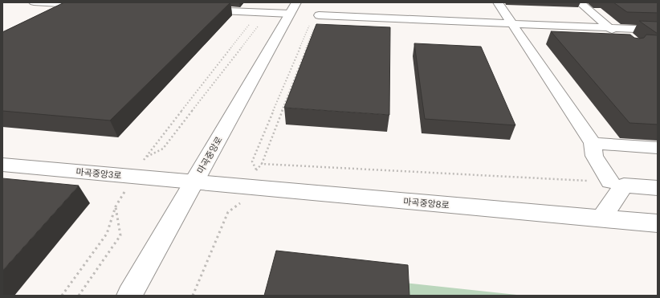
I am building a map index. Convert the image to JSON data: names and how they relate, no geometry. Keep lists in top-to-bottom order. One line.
{"streets":{"street":["마곡중앙로","마곡중앙3로","마곡중앙8로"]},"crossings":[["마곡중앙로","마곡중앙3로"],["마곡중앙로","마곡중앙8로"],["마곡중앙3로","마곡중앙8로"]]}
